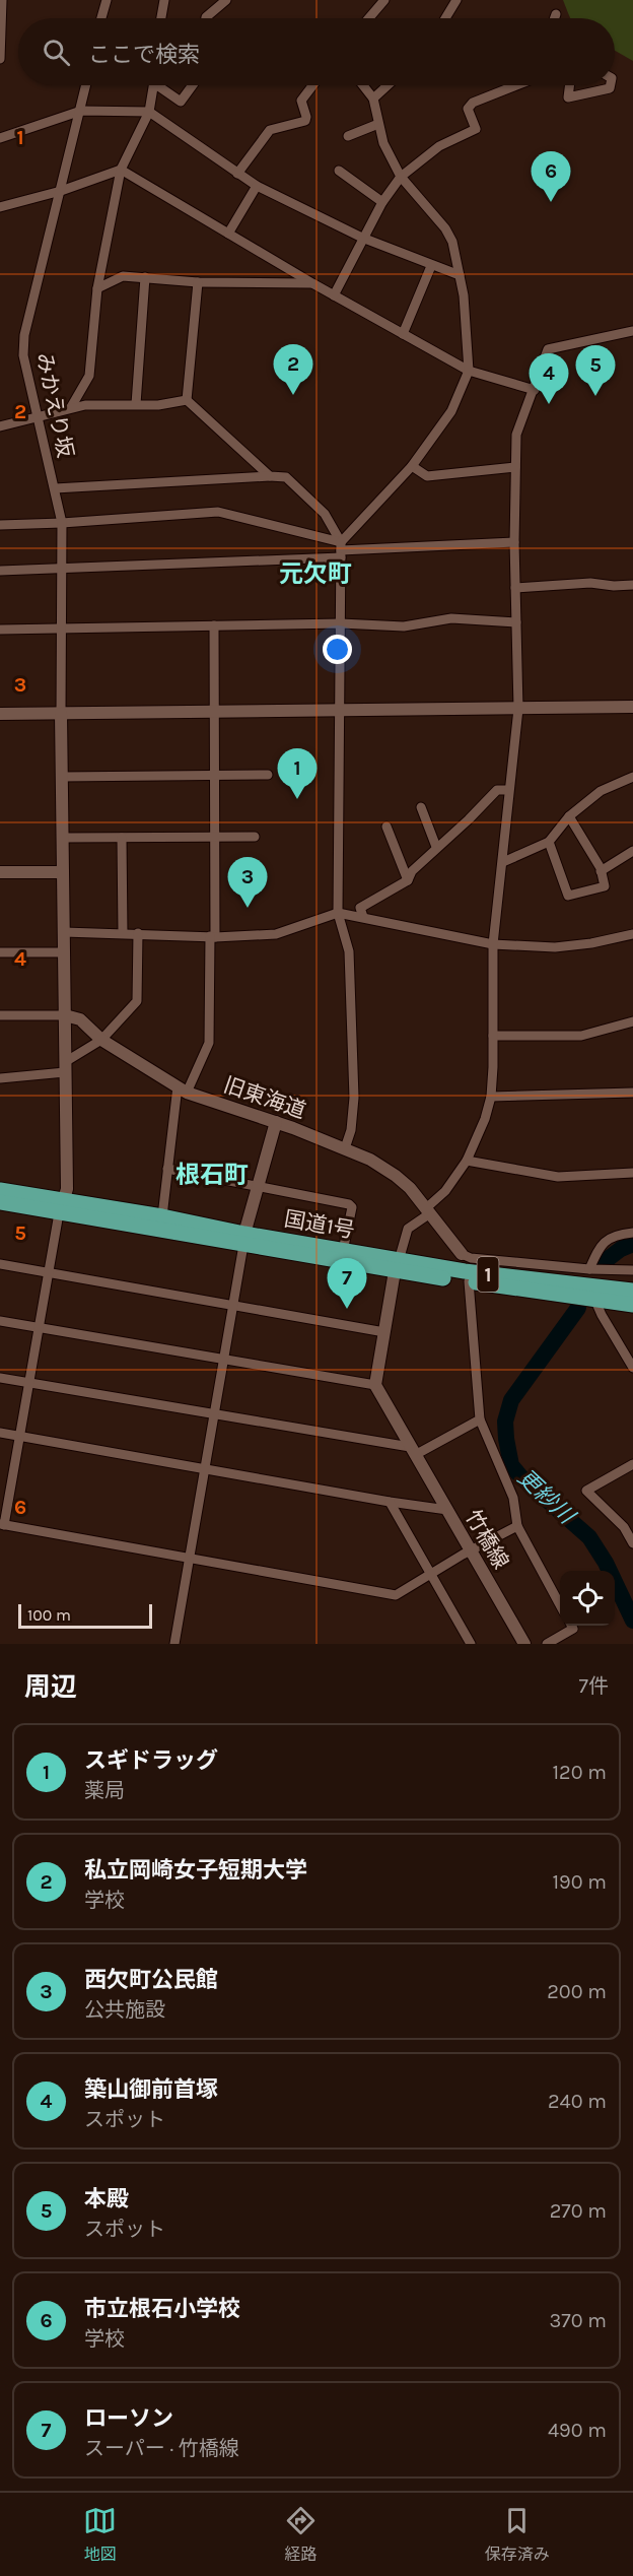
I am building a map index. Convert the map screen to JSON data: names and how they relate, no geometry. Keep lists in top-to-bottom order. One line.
{"streets":{"highway":["国道1号","1"],"street":["みかえり坂","旧東海道","竹橋線"]},"districts":["元欠町","根石町"],"water":["更紗川"],"scale_bar":"100 m","page":{"search":"ここで検索","pins":["6","2","5","4","1","3","7"],"scale":"100 m","heading":["周辺","7件"],"list":[{"mark":"1","name":"スギドラッグ","note":"薬局","value":"120 m"},{"mark":"2","name":"私立岡崎女子短期大学","note":"学校","value":"190 m"},{"mark":"3","name":"西欠町公民館","note":"公共施設","value":"200 m"},{"mark":"4","name":"築山御前首塚","note":"スポット","value":"240 m"},{"mark":"5","name":"本殿","note":"スポット","value":"270 m"},{"mark":"6","name":"市立根石小学校","note":"学校","value":"370 m"},{"mark":"7","name":"ローソン","note":"スーパー · 竹橋線","value":"490 m"}],"nav":["地図","経路","保存済み"]},"grid":{"rows":["1","2","3","4","5","6"]}}
